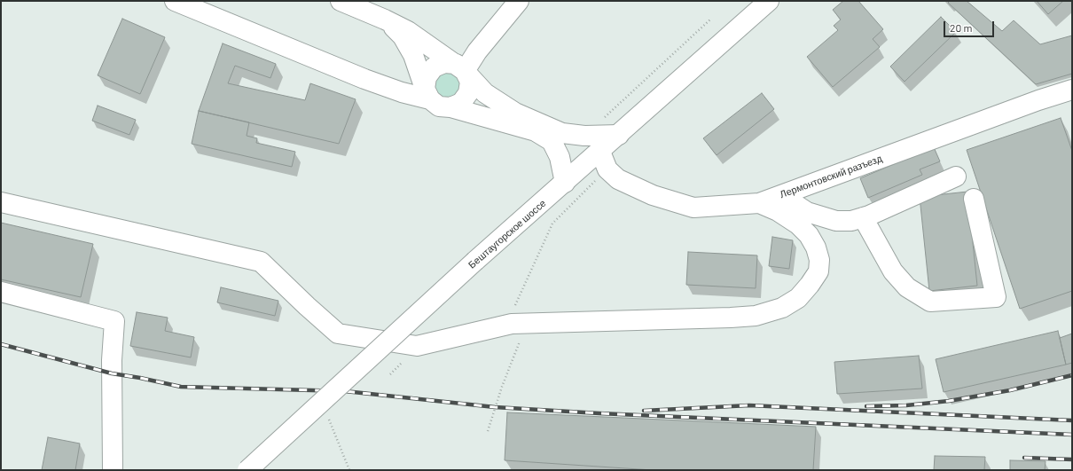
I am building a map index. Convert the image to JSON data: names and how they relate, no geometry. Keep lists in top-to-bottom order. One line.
{"streets":{"street":["Лермонтовский разъезд","Бештаугорское шоссе"]},"crossings":[["Лермонтовский разъезд","Бештаугорское шоссе"]],"scale_bar":"20 m"}
